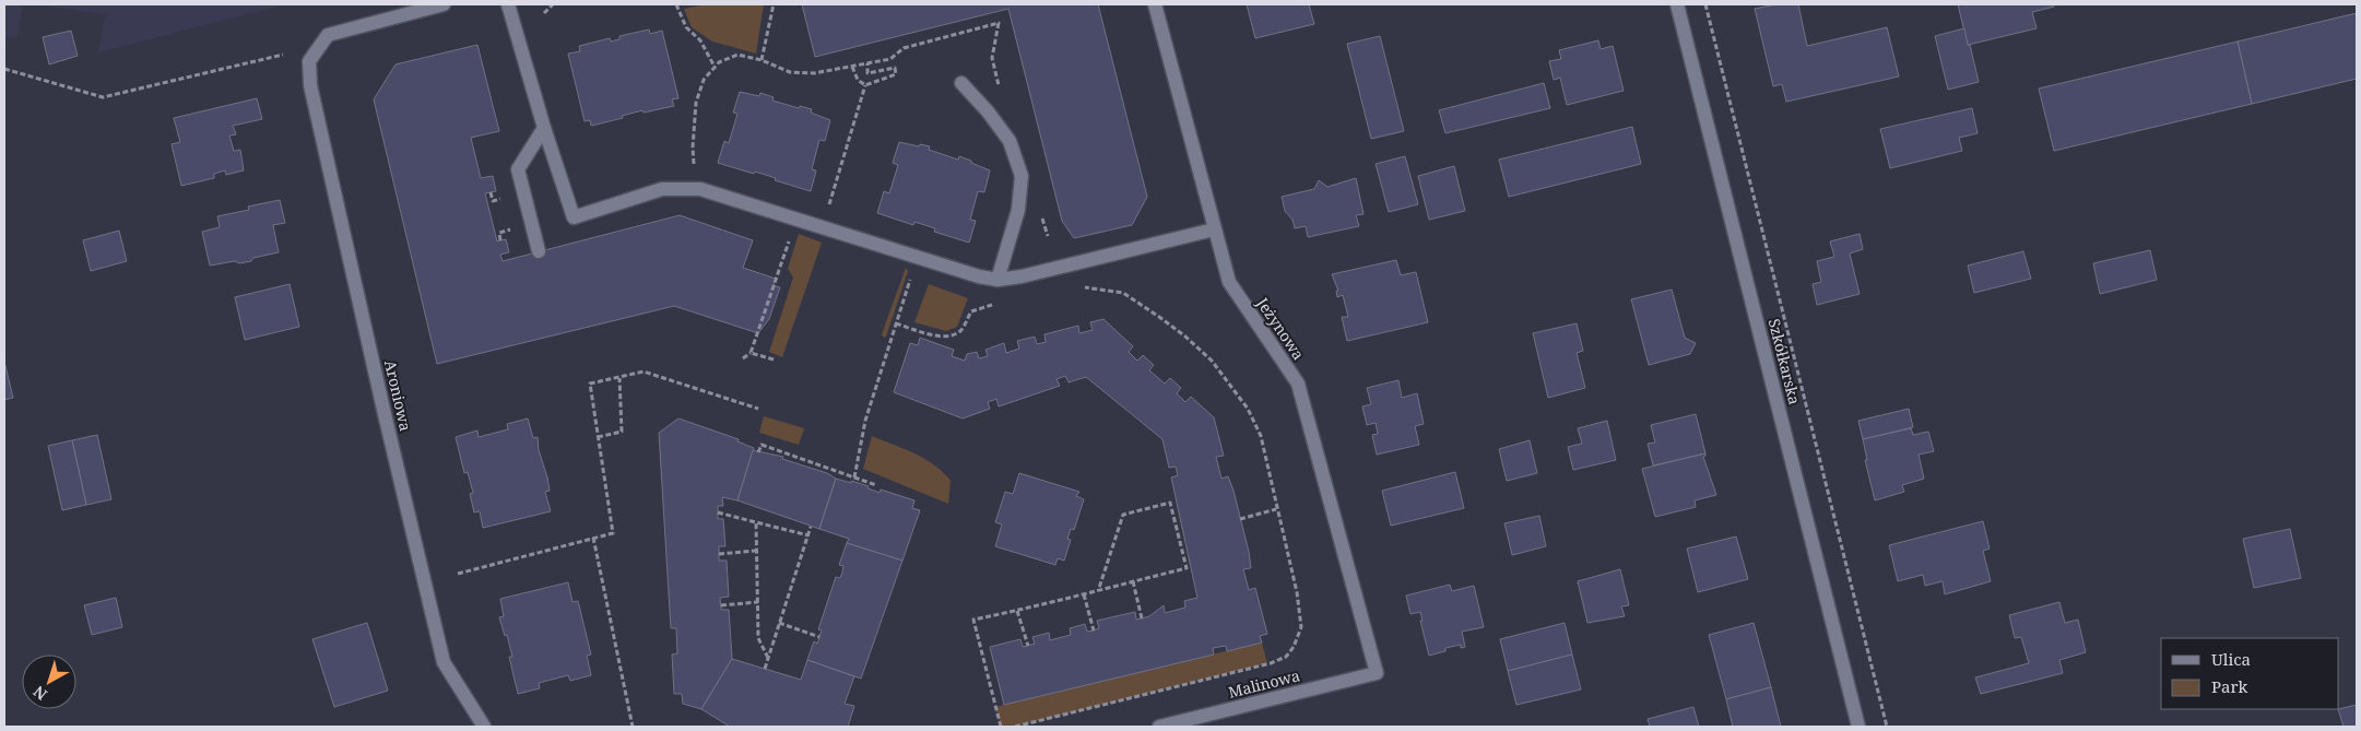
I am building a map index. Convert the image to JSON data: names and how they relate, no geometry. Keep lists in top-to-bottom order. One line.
{"streets":{"street":["Jeżynowa","Szkółkarska","Aroniowa","Malinowa"]},"crossings":[["Jeżynowa","Malinowa"]],"legend":["Ulica","Park"],"north":"bottom left"}
